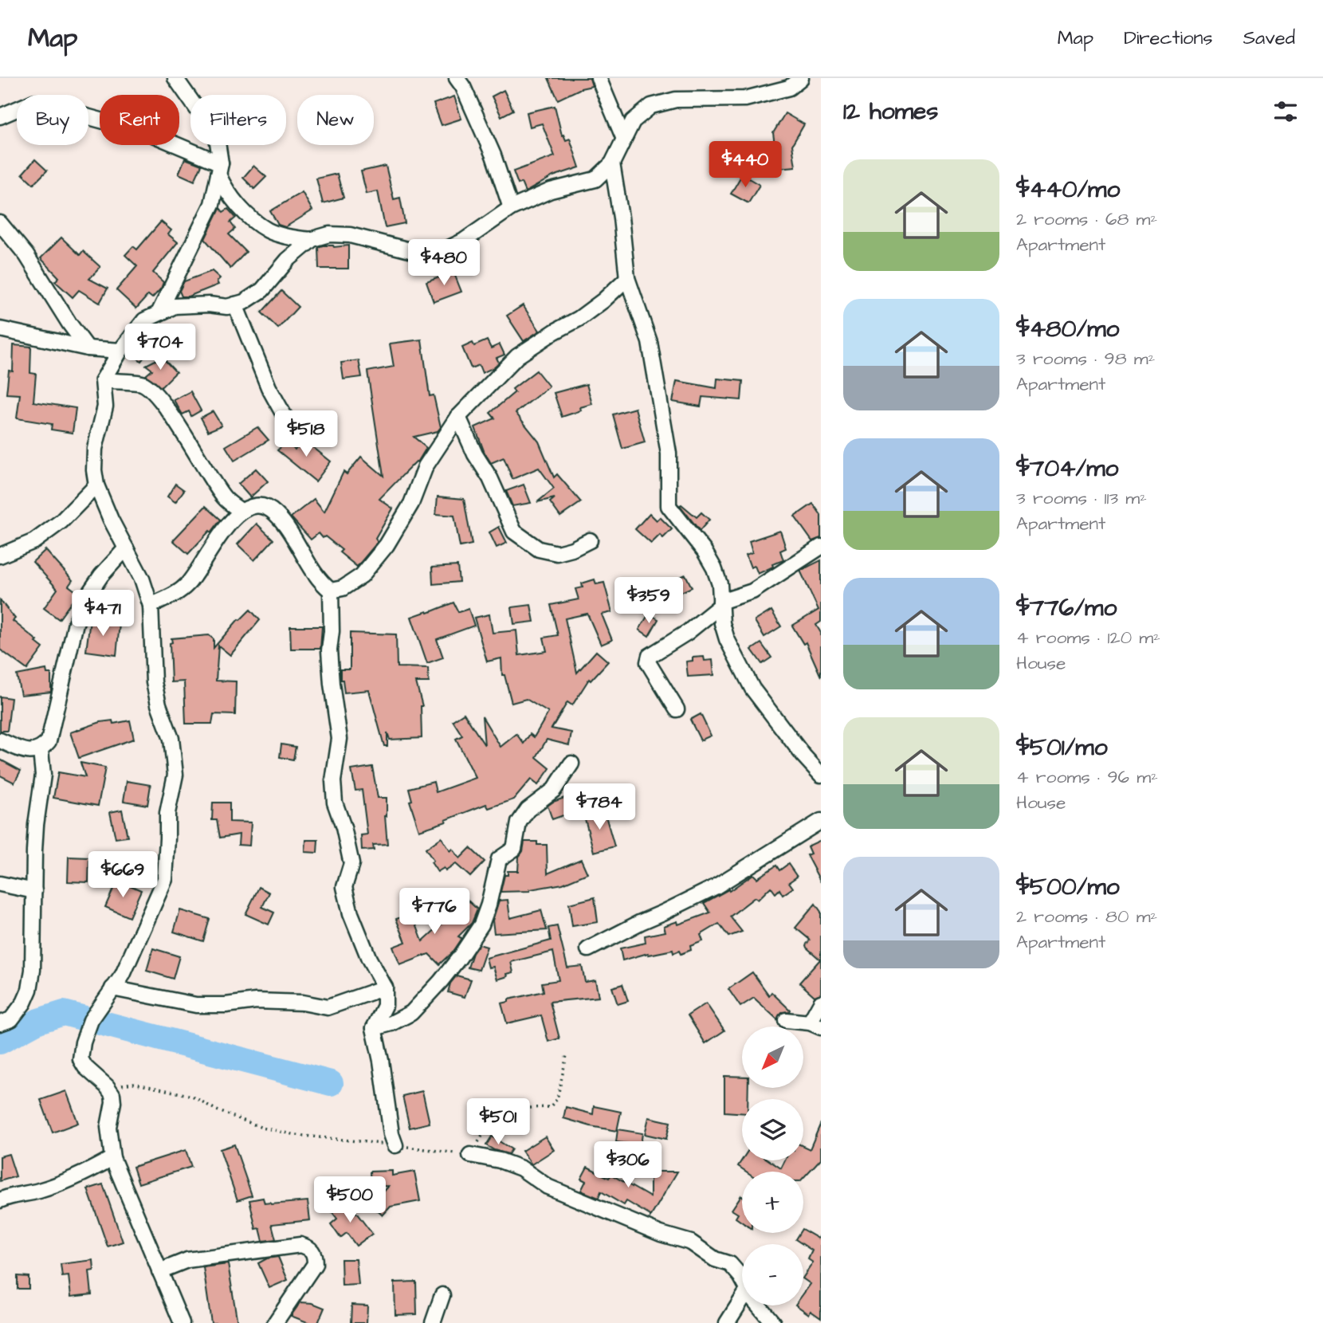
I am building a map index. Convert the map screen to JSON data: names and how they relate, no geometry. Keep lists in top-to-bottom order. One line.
{"north":"bottom left","page":{"header":"Map","nav":["Map","Directions","Saved"],"heading":"12 homes","chip":["Buy","Rent","Filters","New"],"price":["$440","$480","$704","$518","$359","$471","$784","$669","$776","$501","$306","$500"],"list":[{"name":"$440/mo","note":"2 rooms · 68 m² · Apartment"},{"name":"$480/mo","note":"3 rooms · 98 m² · Apartment"},{"name":"$704/mo","note":"3 rooms · 113 m² · Apartment"},{"name":"$776/mo","note":"4 rooms · 120 m² · House"},{"name":"$501/mo","note":"4 rooms · 96 m² · House"},{"name":"$500/mo","note":"2 rooms · 80 m² · Apartment"}],"map_buttons":["+","−"]}}
